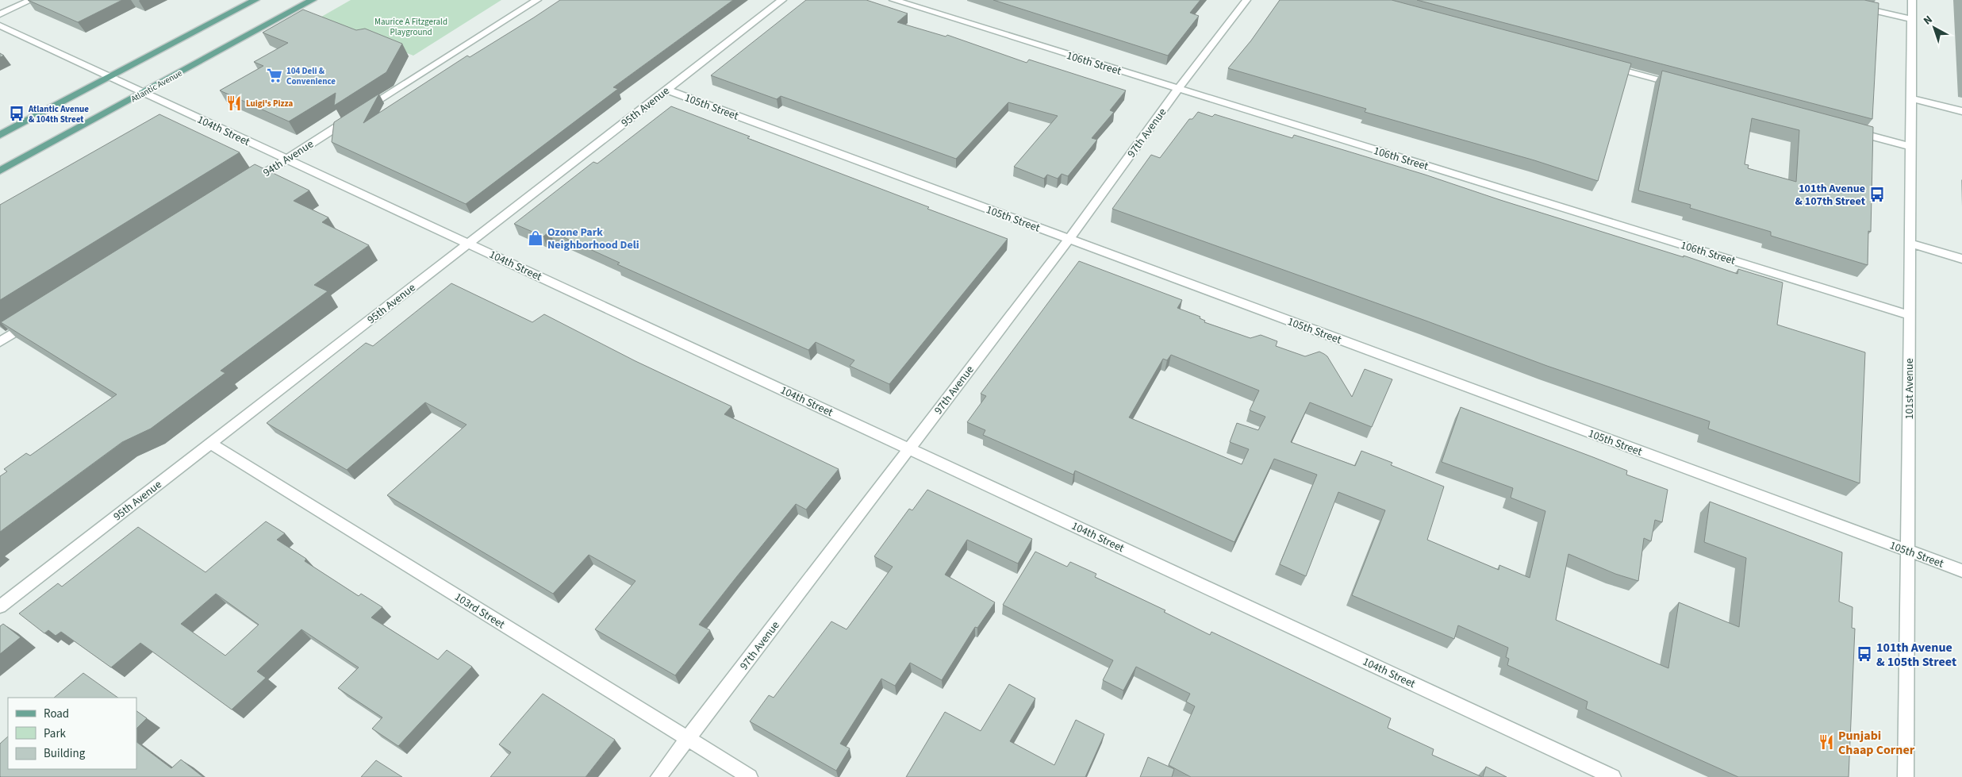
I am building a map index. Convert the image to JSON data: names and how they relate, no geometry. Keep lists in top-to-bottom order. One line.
{"streets":{"main road":["Atlantic Avenue"],"street":["106th Street","95th Avenue","105th Street","104th Street","97th Avenue","94th Avenue","101st Avenue","103rd Street"]},"crossings":[["106th Street","97th Avenue"],["106th Street","101st Avenue"],["Atlantic Avenue","104th Street"],["95th Avenue","105th Street"],["95th Avenue","104th Street"],["95th Avenue","103rd Street"],["105th Street","97th Avenue"],["105th Street","101st Avenue"],["104th Street","97th Avenue"],["104th Street","94th Avenue"],["97th Avenue","103rd Street"]],"parks":["Maurice A Fitzgerald Playground"],"places":{"supermarket":["104 Deli & Convenience"],"restaurant":["Luigi's Pizza","Punjabi Chaap Corner"],"bus stop":["Atlantic Avenue & 104th Street","101th Avenue & 107th Street","101th Avenue & 105th Street"],"shop":["Ozone Park Neighborhood Deli"]},"legend":["Road","Park","Building"],"north":"top left"}
